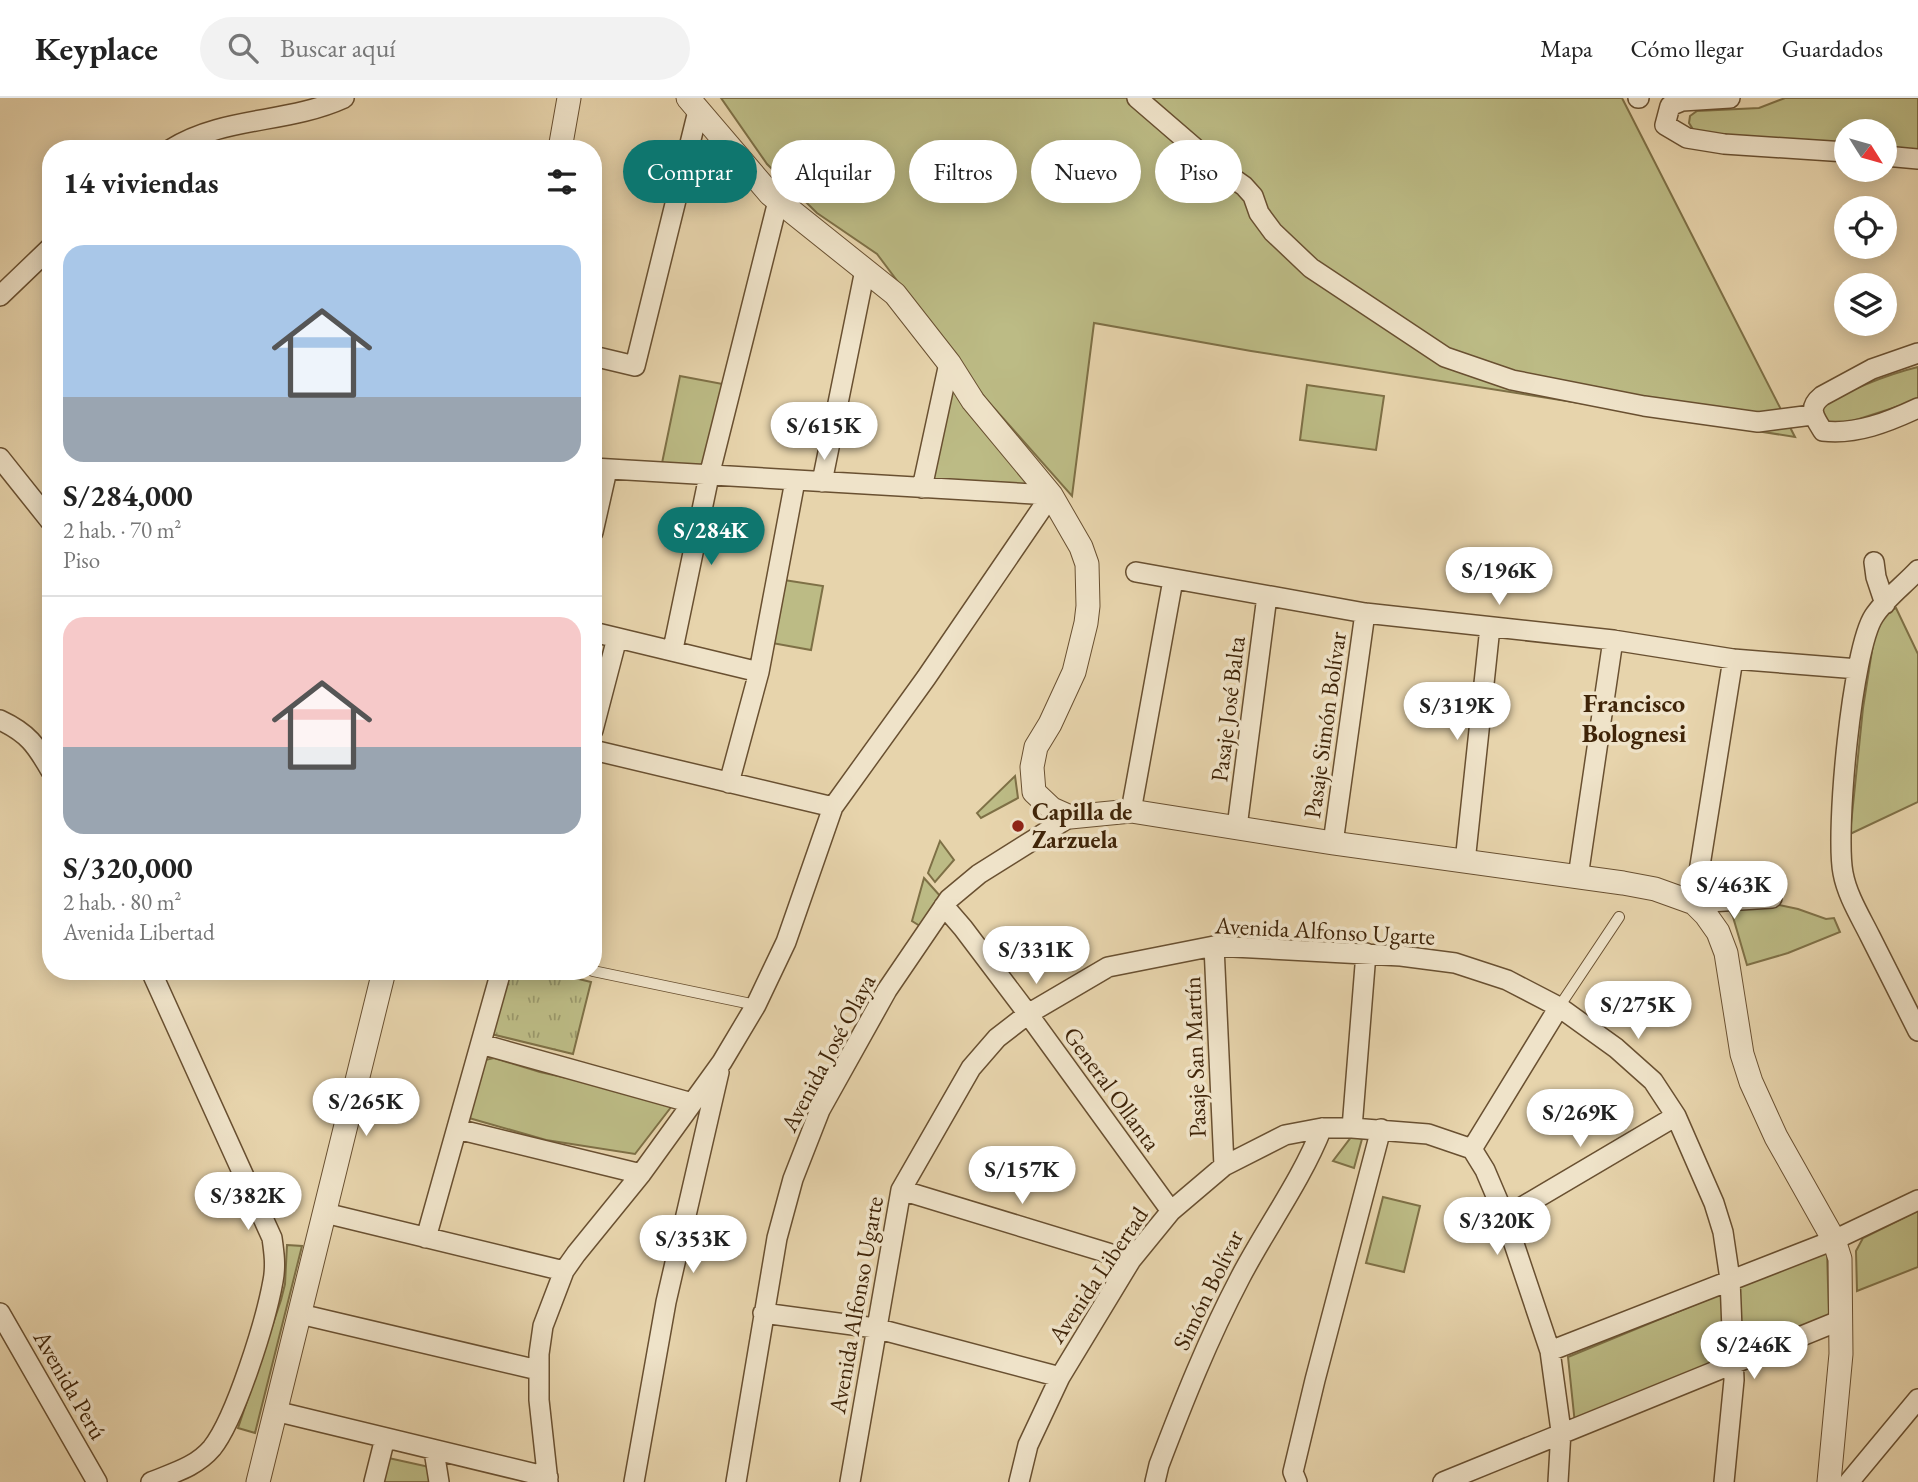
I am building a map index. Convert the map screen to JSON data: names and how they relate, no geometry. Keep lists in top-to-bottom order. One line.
{"streets":{"street":["Pasaje José Balta","Pasaje Simón Bolívar","Avenida Alfonso Ugarte","Avenida José Olaya","Pasaje San Martín","General Ollanta","Avenida Libertad","Simón Bolívar","Avenida Perú"]},"crossings":[["Avenida Alfonso Ugarte","Pasaje San Martín"],["Avenida Alfonso Ugarte","General Ollanta"],["Avenida José Olaya","General Ollanta"],["Pasaje San Martín","Avenida Libertad"],["General Ollanta","Avenida Libertad"],["Avenida Libertad","Simón Bolívar"]],"districts":["Francisco Bolognesi"],"places":["Capilla de Zarzuela"],"north":"bottom right","page":{"header":"Keyplace","search":"Buscar aquí","nav":["Mapa","Cómo llegar","Guardados"],"chip":["Comprar","Alquilar","Filtros","Nuevo","Piso"],"heading":"14 viviendas","list":[{"name":"S/284,000","note":"2 hab. · 70 m² · Piso"},{"name":"S/320,000","note":"2 hab. · 80 m² · Avenida Libertad"}],"price":["S/615K","S/284K","S/196K","S/319K","S/463K","S/331K","S/275K","S/265K","S/269K","S/157K","S/382K","S/320K","S/353K","S/246K"]}}
